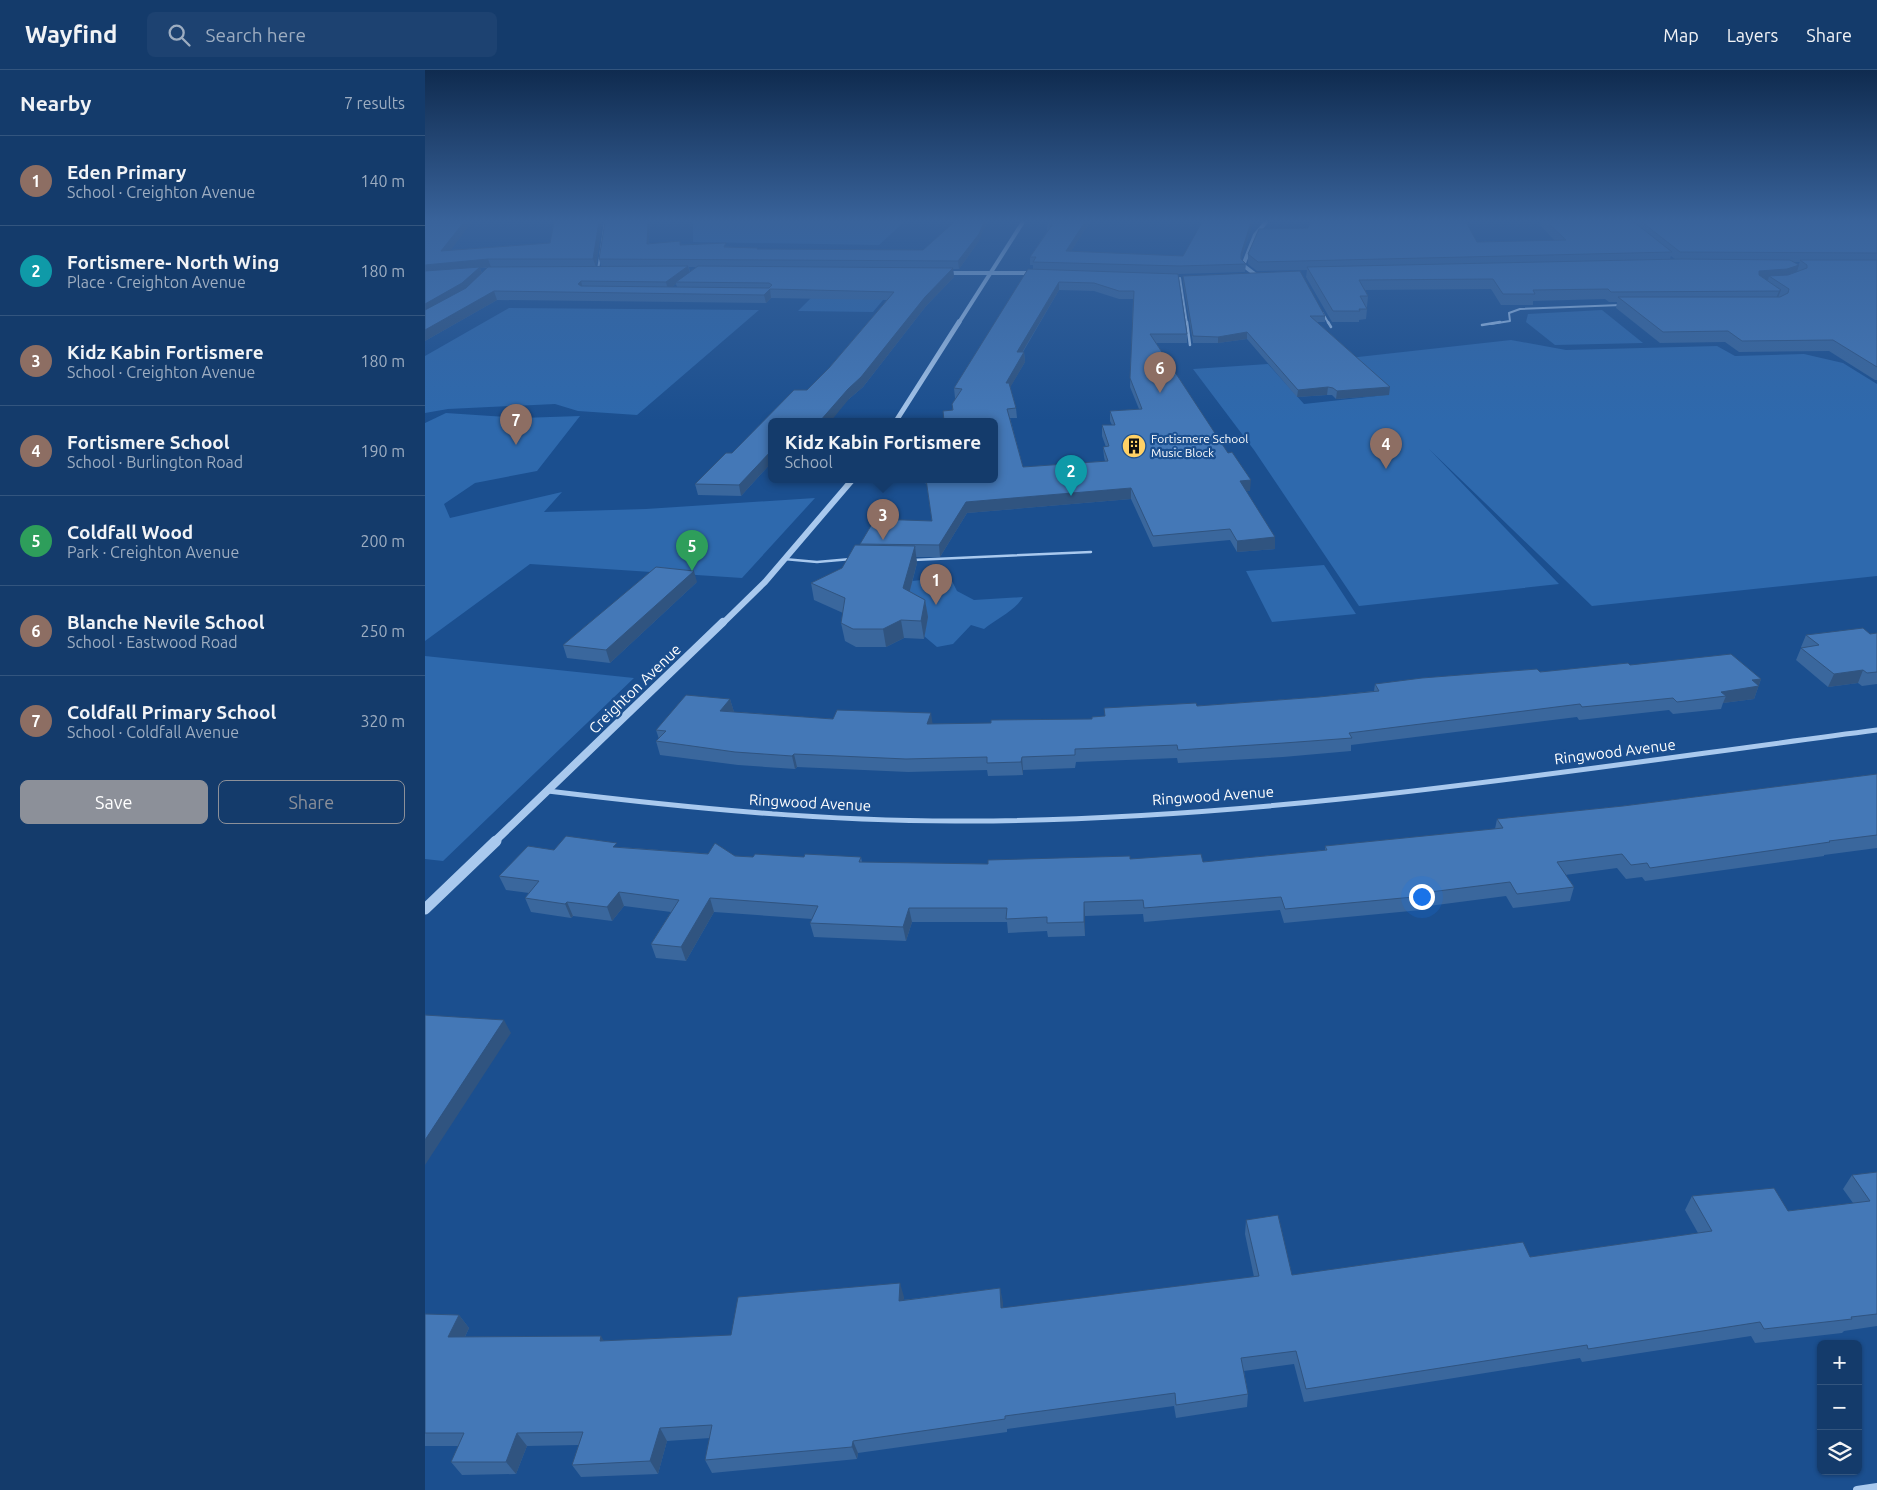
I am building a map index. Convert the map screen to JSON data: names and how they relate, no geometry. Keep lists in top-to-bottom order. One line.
{"streets":{"street":["Creighton Avenue","Ringwood Avenue"]},"crossings":[["Creighton Avenue","Ringwood Avenue"]],"places":{"building":["Fortismere School Music Block"]},"page":{"header":"Wayfind","search":"Search here","nav":["Map","Layers","Share"],"heading":["Nearby","7 results"],"list":[{"mark":"1","name":"Eden Primary","note":"School · Creighton Avenue","value":"140 m"},{"mark":"2","name":"Fortismere- North Wing","note":"Place · Creighton Avenue","value":"180 m"},{"mark":"3","name":"Kidz Kabin Fortismere","note":"School · Creighton Avenue","value":"180 m"},{"mark":"4","name":"Fortismere School","note":"School · Burlington Road","value":"190 m"},{"mark":"5","name":"Coldfall Wood","note":"Park · Creighton Avenue","value":"200 m"},{"mark":"6","name":"Blanche Nevile School","note":"School · Eastwood Road","value":"250 m"},{"mark":"7","name":"Coldfall Primary School","note":"School · Coldfall Avenue","value":"320 m"}],"pins":["6","7","4","2","3","5","1"],"popup":["Kidz Kabin Fortismere","School"],"buttons":["Save","Share"],"map_buttons":["+","−"]}}
